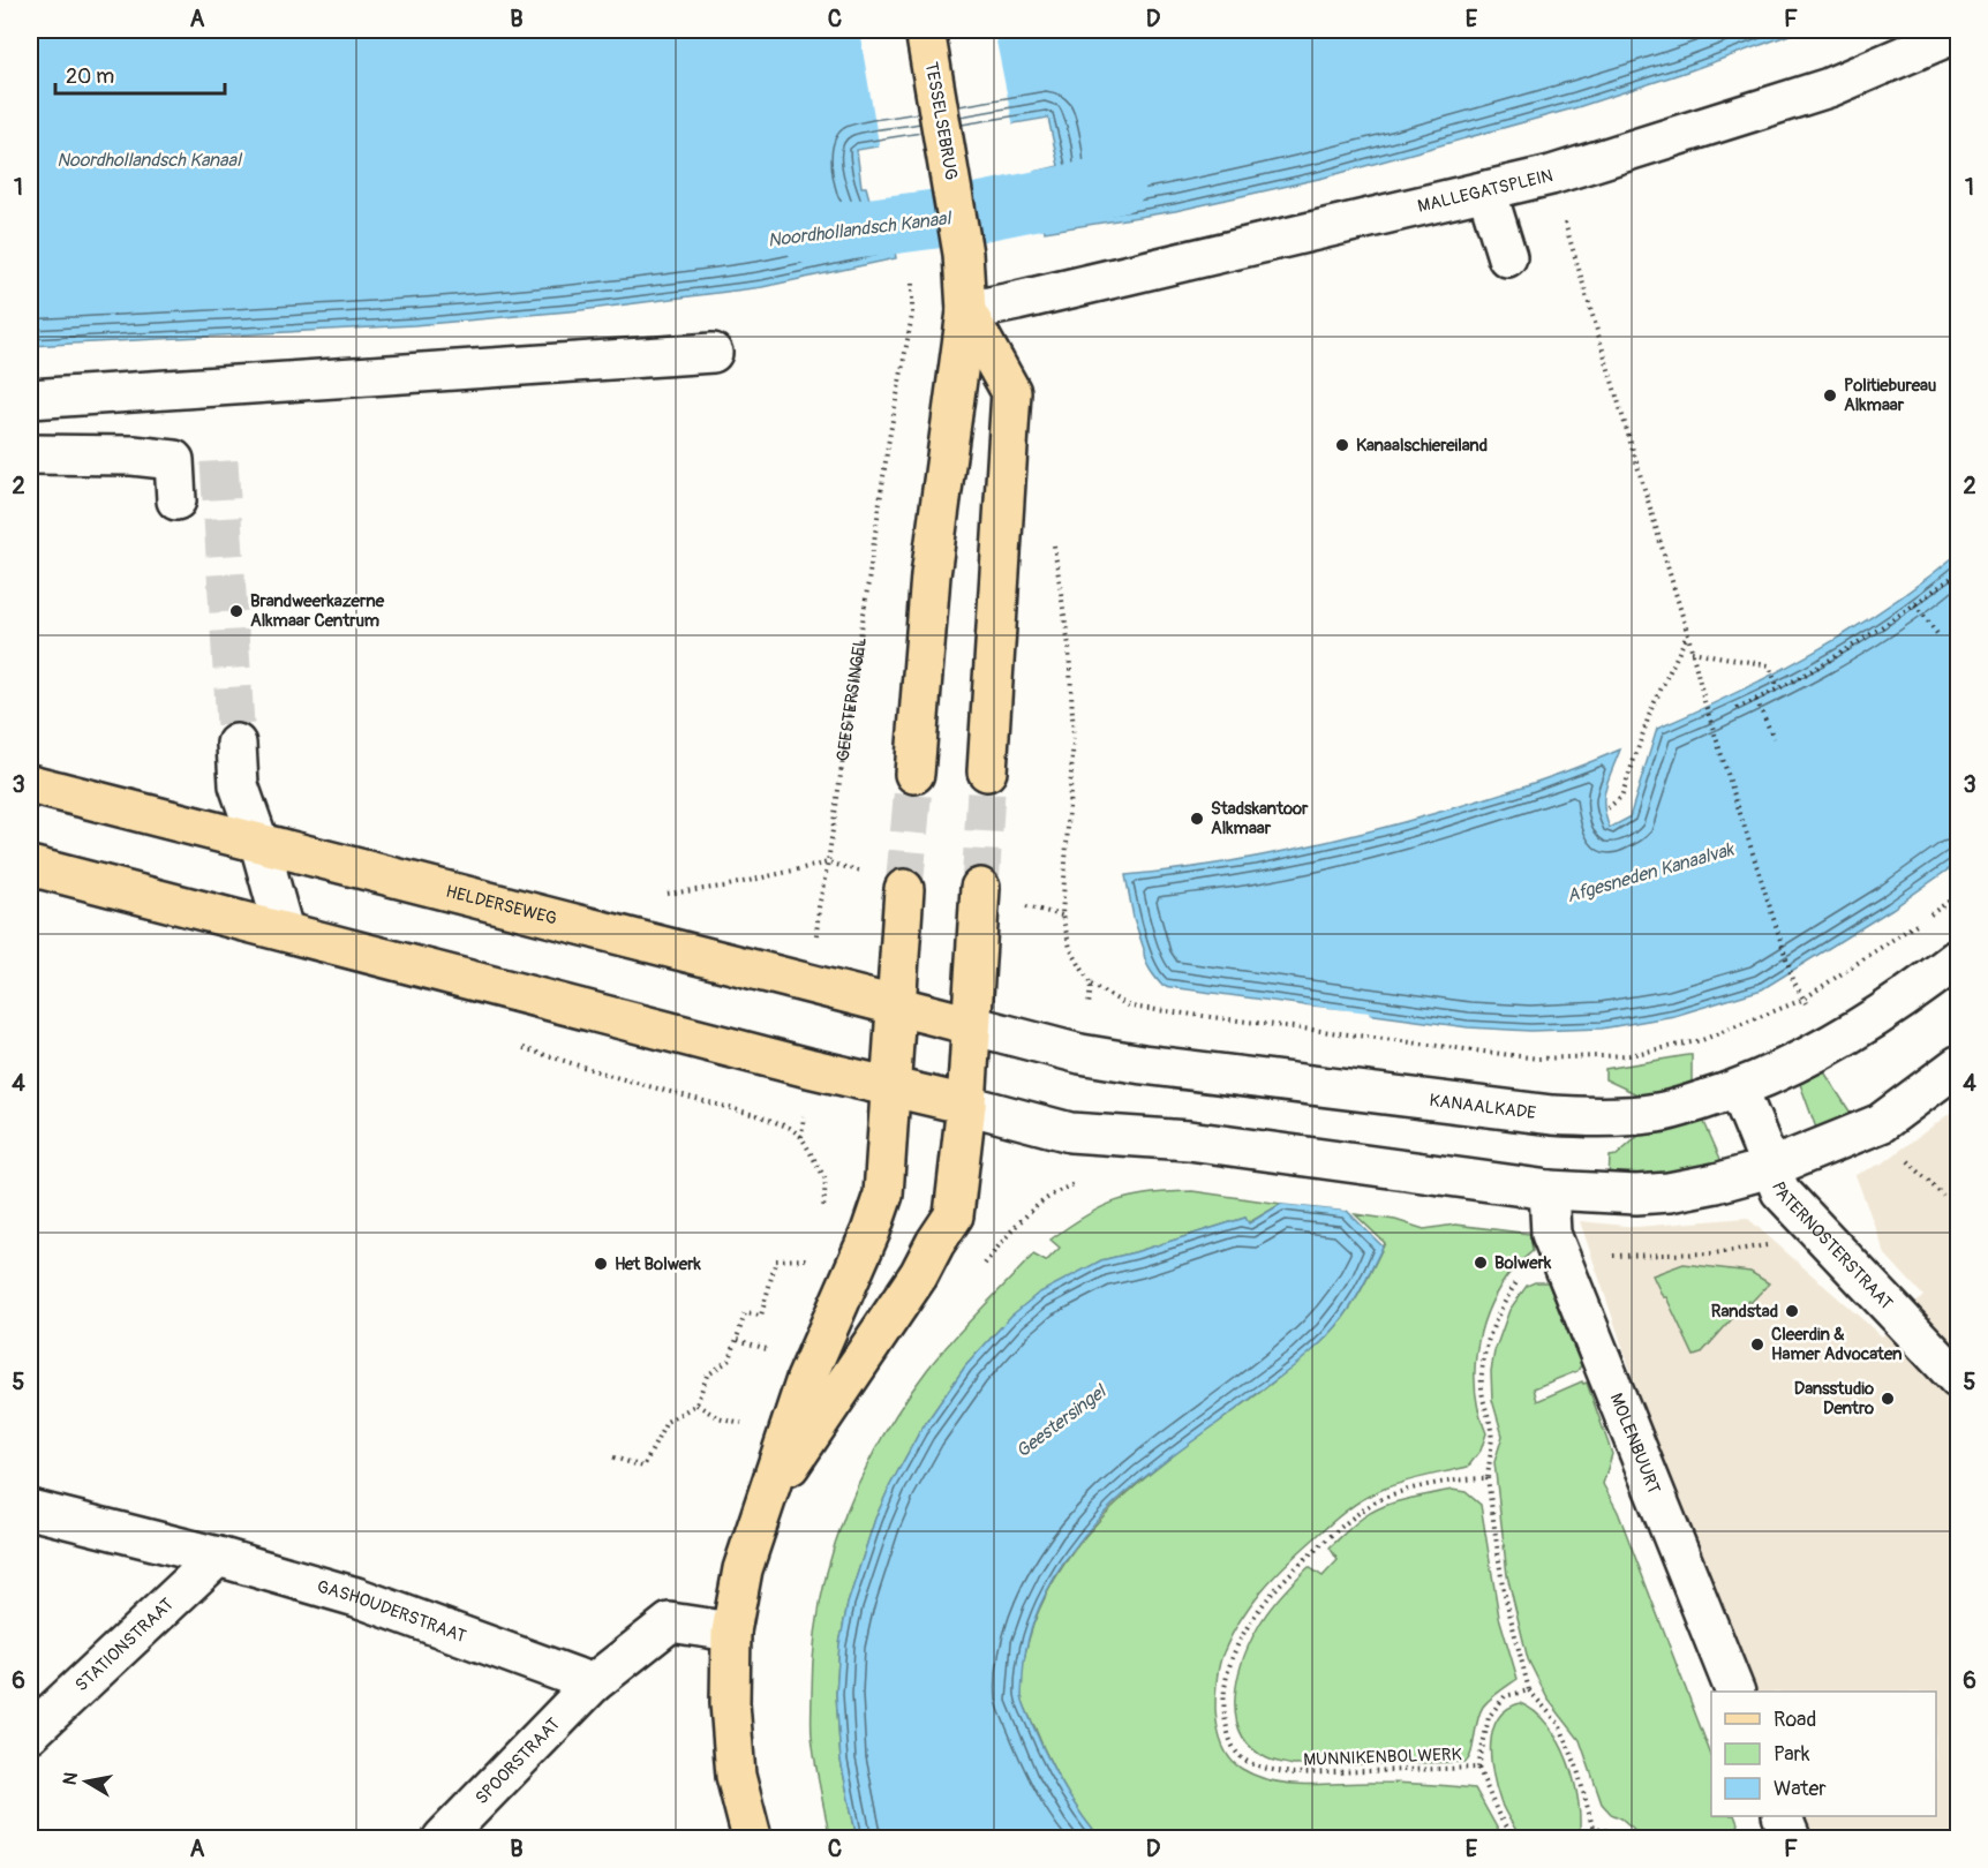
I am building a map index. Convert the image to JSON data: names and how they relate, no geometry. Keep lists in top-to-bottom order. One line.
{"streets":{"main road":["TESSELSEBRUG","HELDERSEWEG"],"street":["MALLEGATSPLEIN","KANAALKADE","PATERNOSTERSTRAAT","MOLENBUURT","GASHOUDERSTRAAT","STATIONSTRAAT","SPOORSTRAAT"],"path":["GEESTERSINGEL","MUNNIKENBOLWERK"]},"crossings":[["TESSELSEBRUG","MALLEGATSPLEIN"],["GEESTERSINGEL","HELDERSEWEG"],["HELDERSEWEG","KANAALKADE"],["KANAALKADE","PATERNOSTERSTRAAT"],["GASHOUDERSTRAAT","STATIONSTRAAT"],["GASHOUDERSTRAAT","SPOORSTRAAT"]],"water":["Noordhollandsch Kanaal","Afgesneden Kanaalvak","Geestersingel"],"places":["Politiebureau Alkmaar","Kanaalschiereiland","Brandweerkazerne Alkmaar Centrum","Stadskantoor Alkmaar","Bolwerk","Het Bolwerk","Randstad","Cleerdin & Hamer Advocaten","Dansstudio Dentro"],"legend":["Road","Park","Water"],"scale_bar":"20 m","north":"left","grid":{"columns":["A","B","C","D","E","F"],"rows":["1","2","3","4","5","6"]}}
